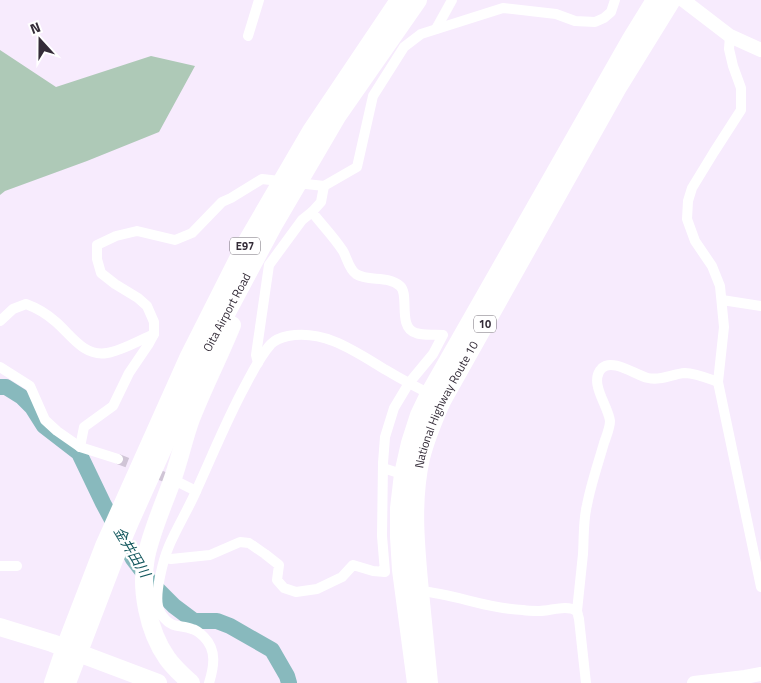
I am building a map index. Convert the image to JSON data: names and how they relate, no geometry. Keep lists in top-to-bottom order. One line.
{"streets":{"highway":["E97","Oita Airport Road","10","National Highway Route 10"]},"water":["金井田川"],"north":"top"}
